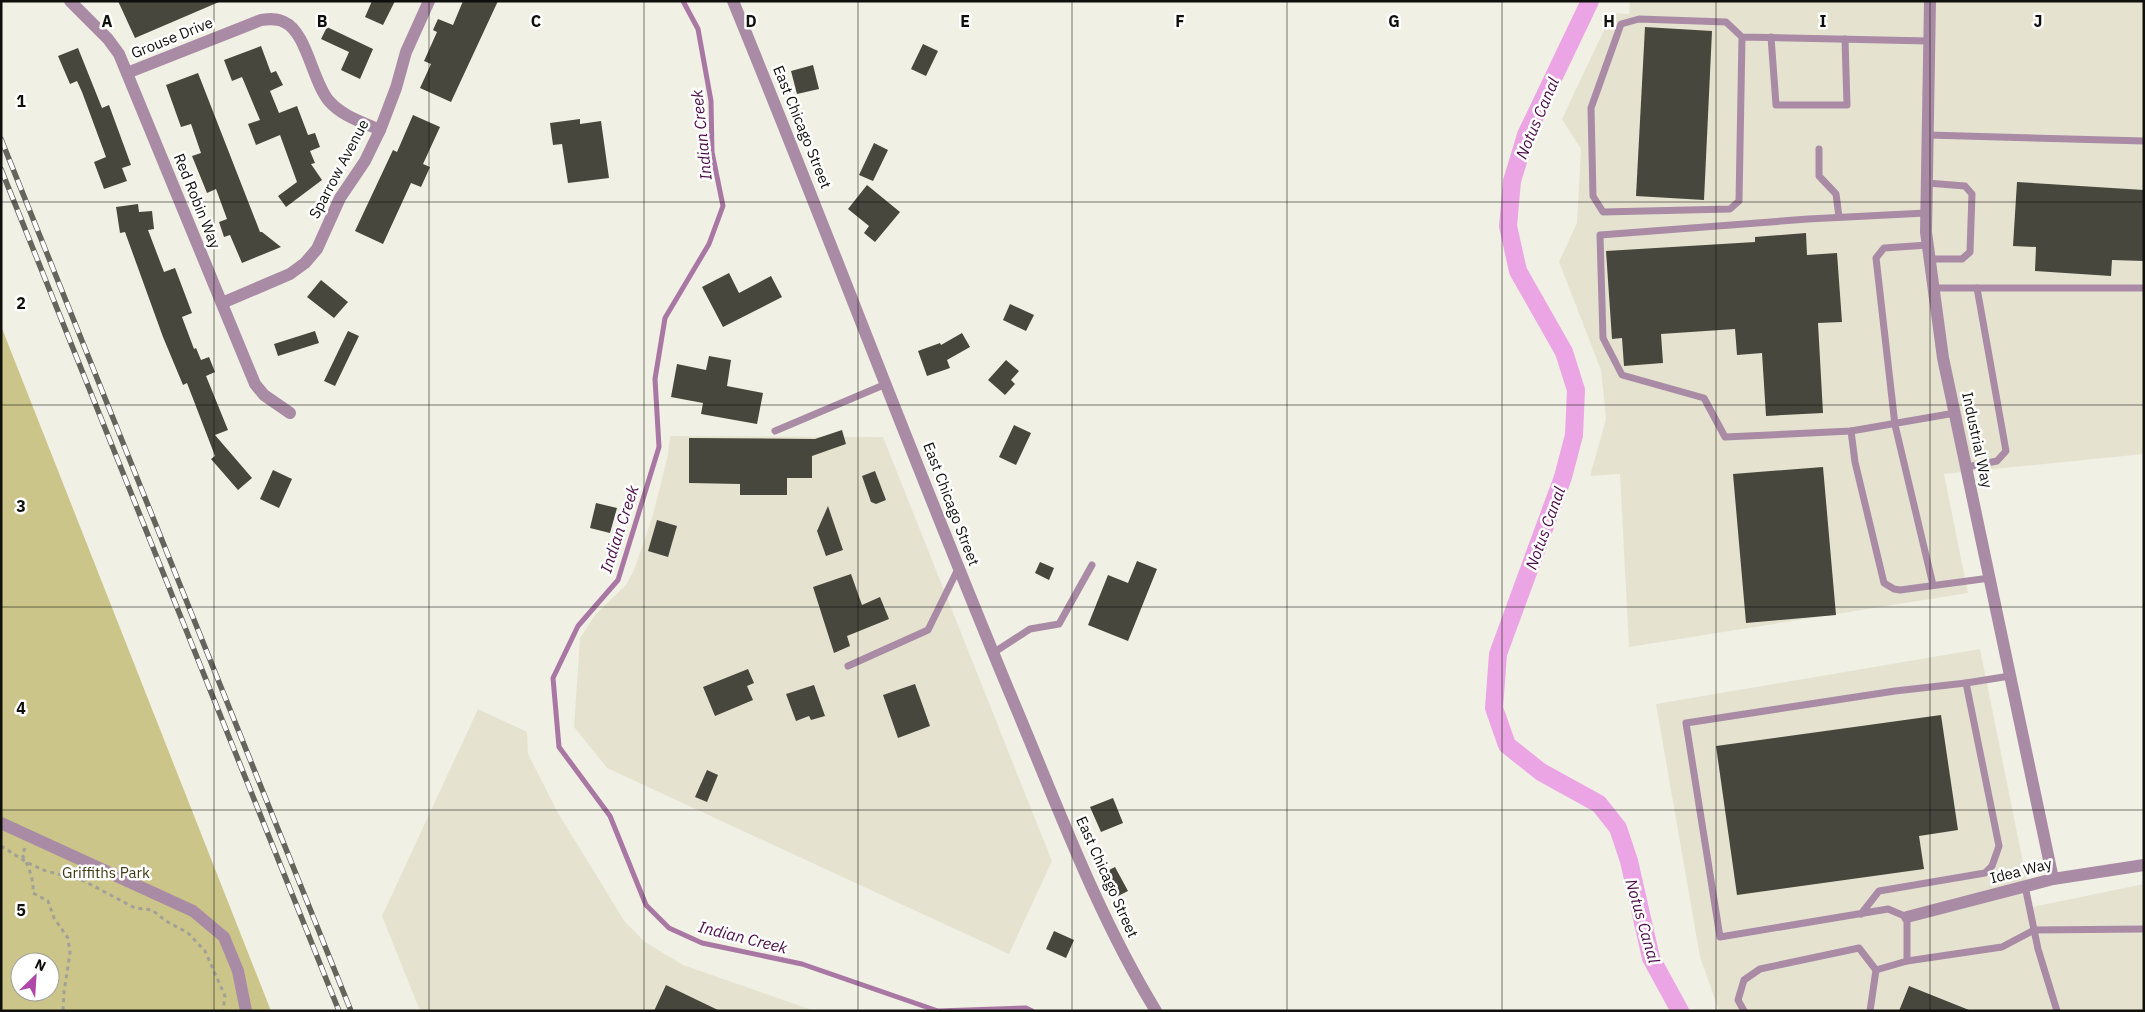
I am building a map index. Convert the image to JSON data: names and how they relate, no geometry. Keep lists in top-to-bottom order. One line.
{"streets":{"street":["Grouse Drive","East Chicago Street","Sparrow Avenue","Red Robin Way","Industrial Way","Idea Way"]},"crossings":[["Grouse Drive","Sparrow Avenue"],["Grouse Drive","Red Robin Way"],["Sparrow Avenue","Red Robin Way"],["Industrial Way","Idea Way"]],"water":["Notus Canal","Indian Creek"],"parks":["Griffiths Park"],"north":"top right","grid":{"columns":["A","B","C","D","E","F","G","H","I","J"],"rows":["1","2","3","4","5"]}}
